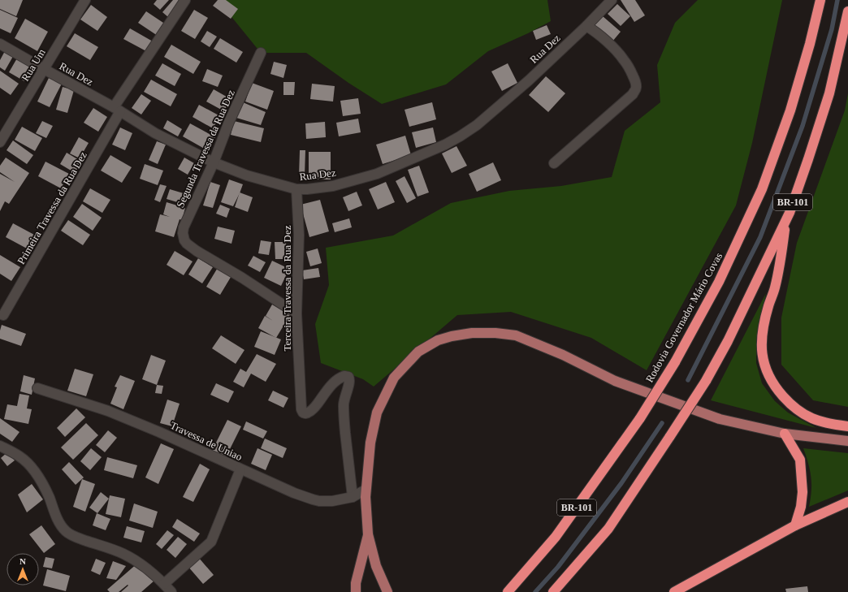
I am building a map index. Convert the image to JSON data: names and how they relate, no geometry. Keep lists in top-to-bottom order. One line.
{"streets":{"highway":["BR-101","Rodovia Governador Mário Covas"],"street":["Rua Dez","Rua Um","Segunda Travessa da Rua Dez","Primeira Travessa da Rua Dez","Terceira Travessa da Rua Dez","Travessa de Uniao"]},"crossings":[["Rua Dez","Rua Um"],["Rua Dez","Segunda Travessa da Rua Dez"],["Rua Dez","Primeira Travessa da Rua Dez"],["Rua Dez","Terceira Travessa da Rua Dez"],["Segunda Travessa da Rua Dez","Terceira Travessa da Rua Dez"],["Terceira Travessa da Rua Dez","Travessa de Uniao"]],"north":"top"}
